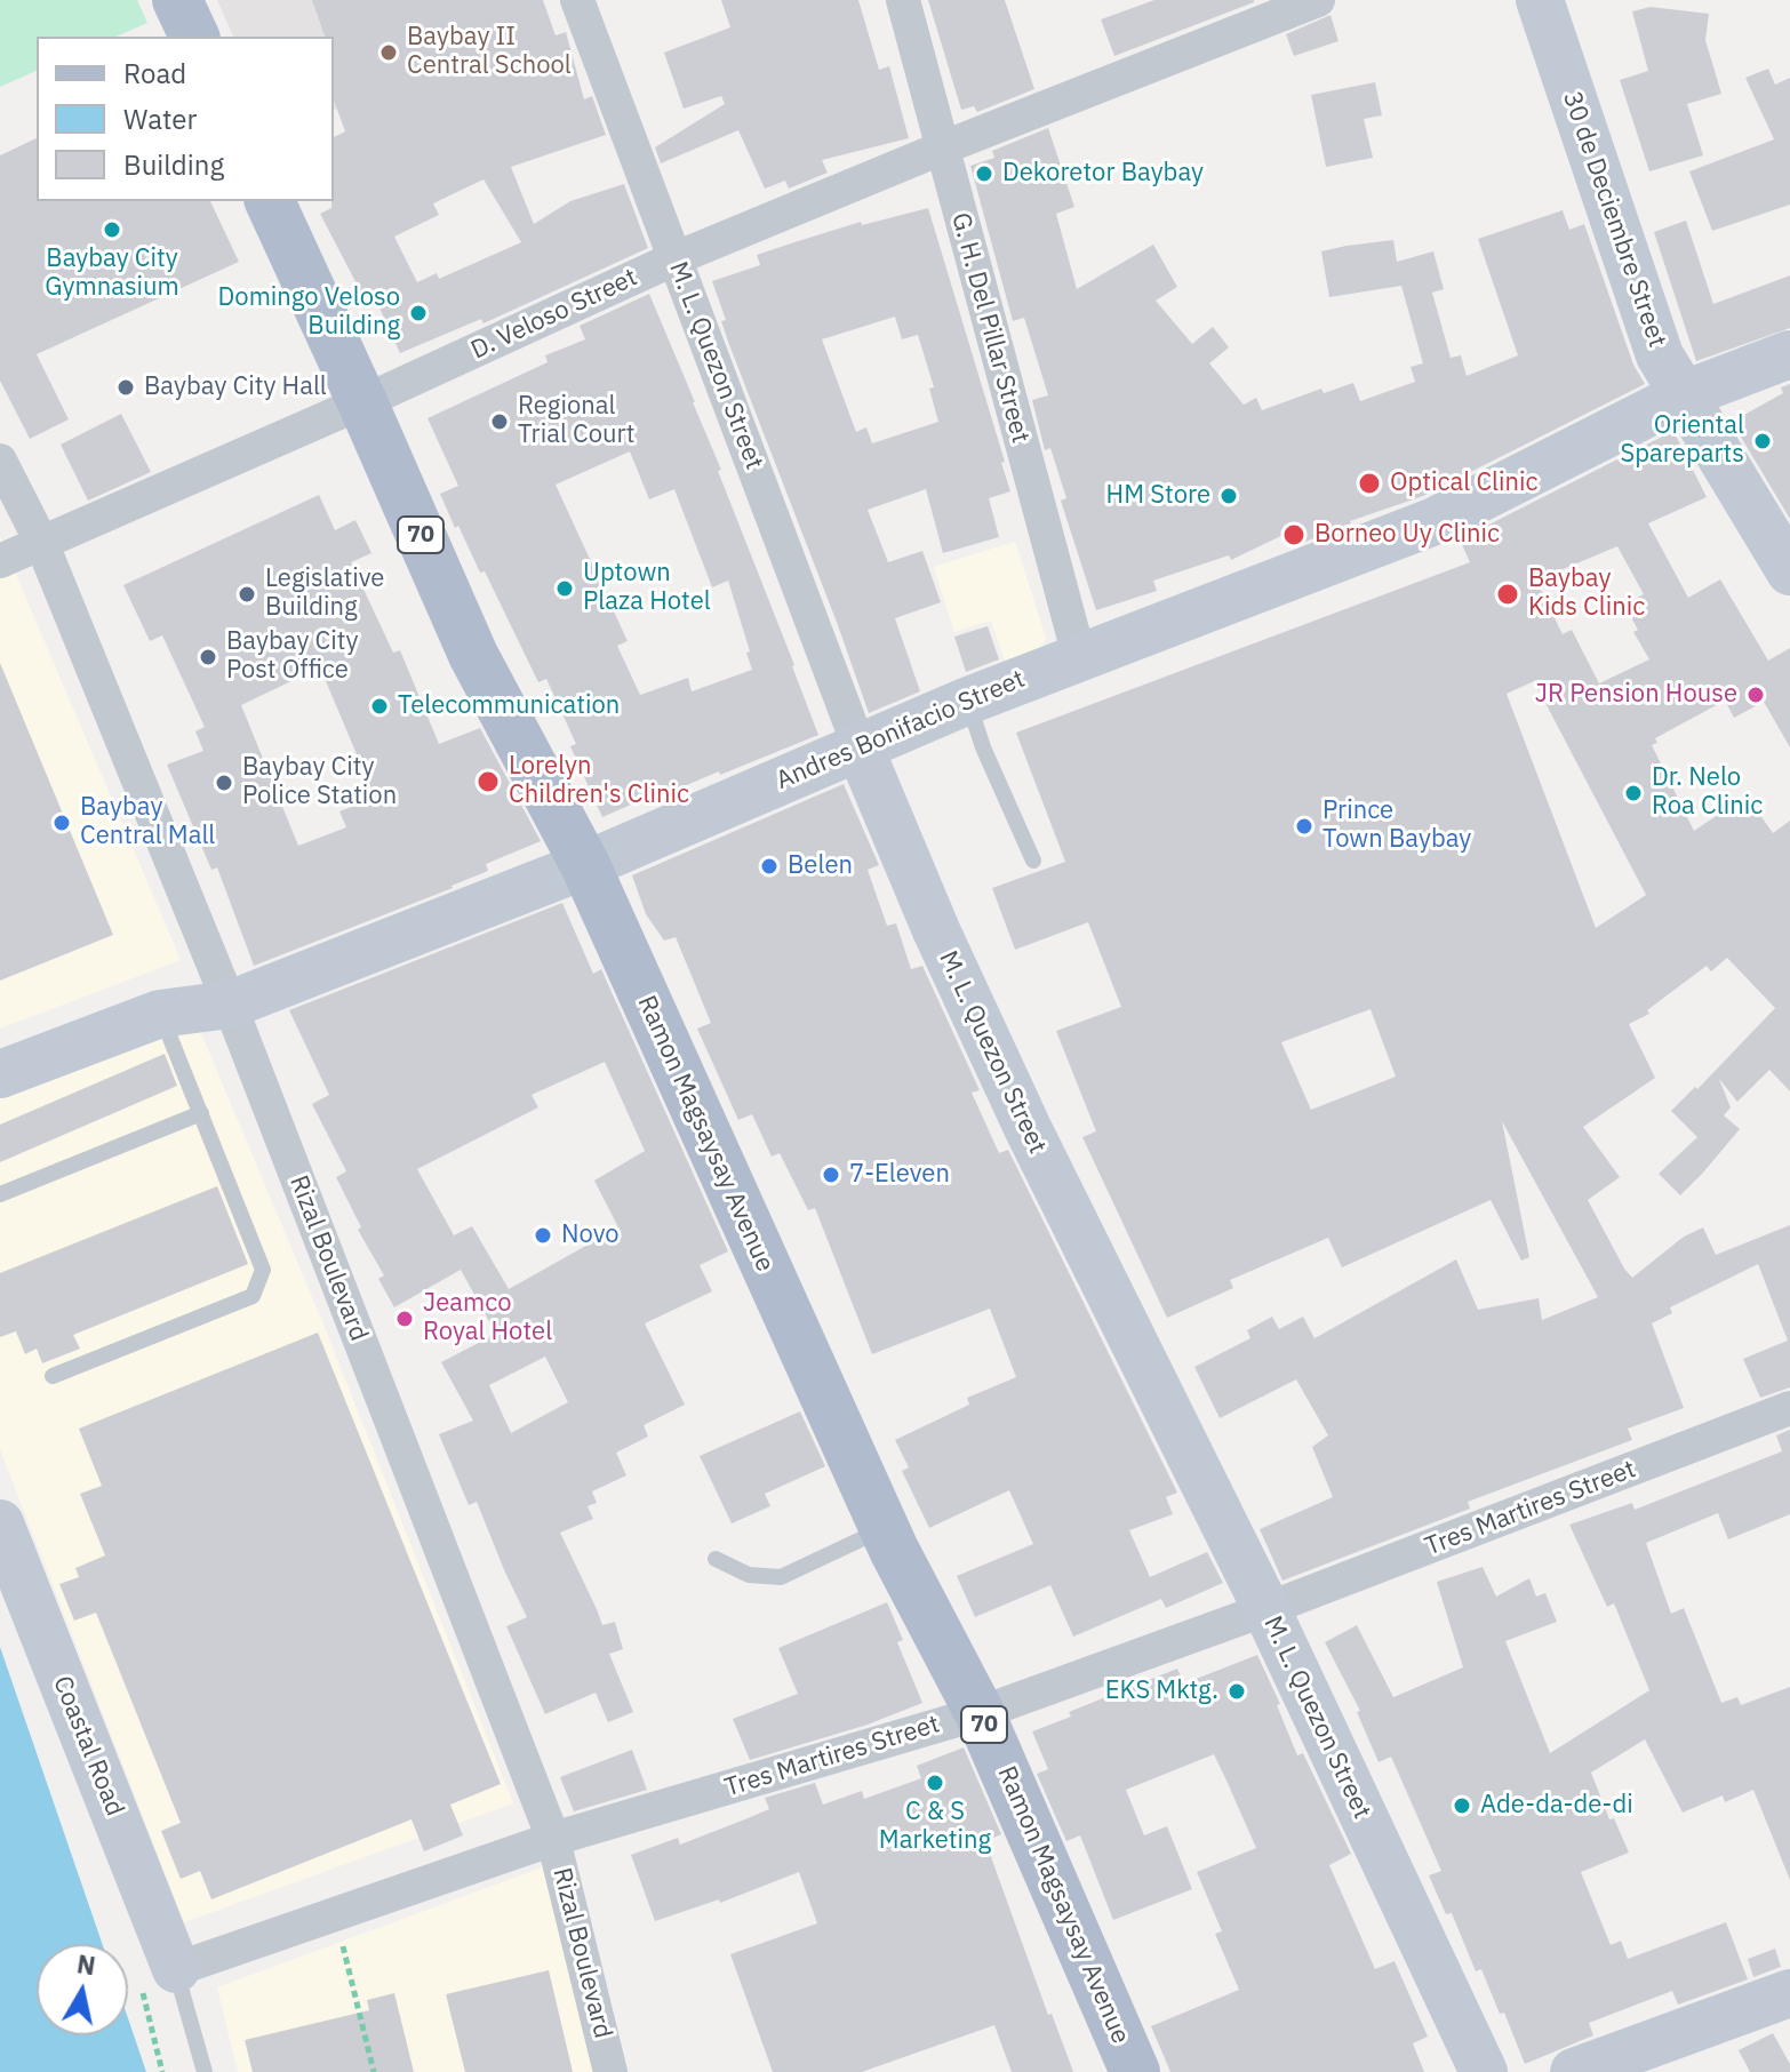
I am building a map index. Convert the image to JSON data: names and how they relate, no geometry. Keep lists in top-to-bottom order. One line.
{"streets":{"main road":["70","Ramon Magsaysay Avenue"],"street":["30 de Deciembre Street","D. Veloso Street","G. H. Del Pillar Street","M. L. Quezon Street","Andres Bonifacio Street","Rizal Boulevard","Tres Martires Street","Coastal Road"]},"crossings":[["30 de Deciembre Street","Andres Bonifacio Street"],["D. Veloso Street","G. H. Del Pillar Street"],["D. Veloso Street","M. L. Quezon Street"],["D. Veloso Street","Ramon Magsaysay Avenue"],["D. Veloso Street","Rizal Boulevard"],["G. H. Del Pillar Street","Andres Bonifacio Street"],["M. L. Quezon Street","Andres Bonifacio Street"],["M. L. Quezon Street","Tres Martires Street"],["Andres Bonifacio Street","Ramon Magsaysay Avenue"],["Andres Bonifacio Street","Rizal Boulevard"],["Ramon Magsaysay Avenue","Tres Martires Street"],["Rizal Boulevard","Tres Martires Street"],["Tres Martires Street","Coastal Road"]],"places":["Baybay II Central School","Dekoretor Baybay","Baybay City Gymnasium","Domingo Veloso Building","Baybay City Hall","Regional Trial Court","Oriental Spareparts","Optical Clinic","HM Store","Borneo Uy Clinic","Uptown Plaza Hotel","Legislative Building","Baybay Kids Clinic","Baybay City Post Office","JR Pension House","Telecommunication","Lorelyn Children's Clinic","Baybay City Police Station","Dr. Nelo Roa Clinic","Baybay Central Mall","Prince Town Baybay","Belen","7-Eleven","Novo","Jeamco Royal Hotel","EKS Mktg.","C & S Marketing","Ade-da-de-di"],"legend":["Road","Water","Building"],"north":"top"}
